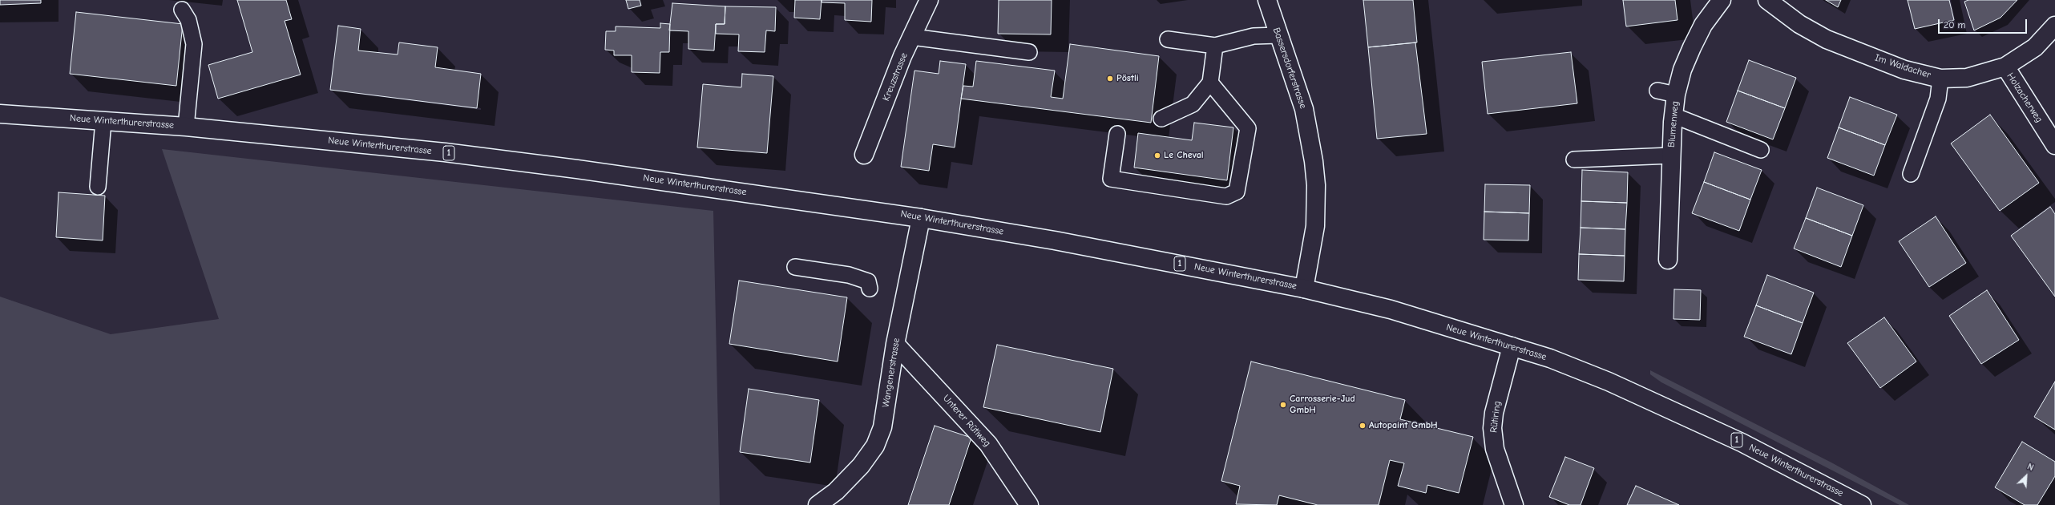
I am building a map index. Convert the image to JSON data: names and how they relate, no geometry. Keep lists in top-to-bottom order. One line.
{"streets":{"main road":["Im Waldacher","Bassersdorferstrasse","Kreuzstrasse","Holzacherweg","Neue Winterthurerstrasse","Blumenweg","1","Wangenerstrasse","Rütiring","Unterer Rütiweg"]},"crossings":[["Im Waldacher","Holzacherweg"],["Bassersdorferstrasse","Neue Winterthurerstrasse"],["Neue Winterthurerstrasse","Wangenerstrasse"],["Neue Winterthurerstrasse","Rütiring"],["Wangenerstrasse","Unterer Rütiweg"]],"places":["Pöstli","Le Cheval","Carrosserie-Jud GmbH","Autopaint GmbH"],"scale_bar":"20 m","north":"top right"}
